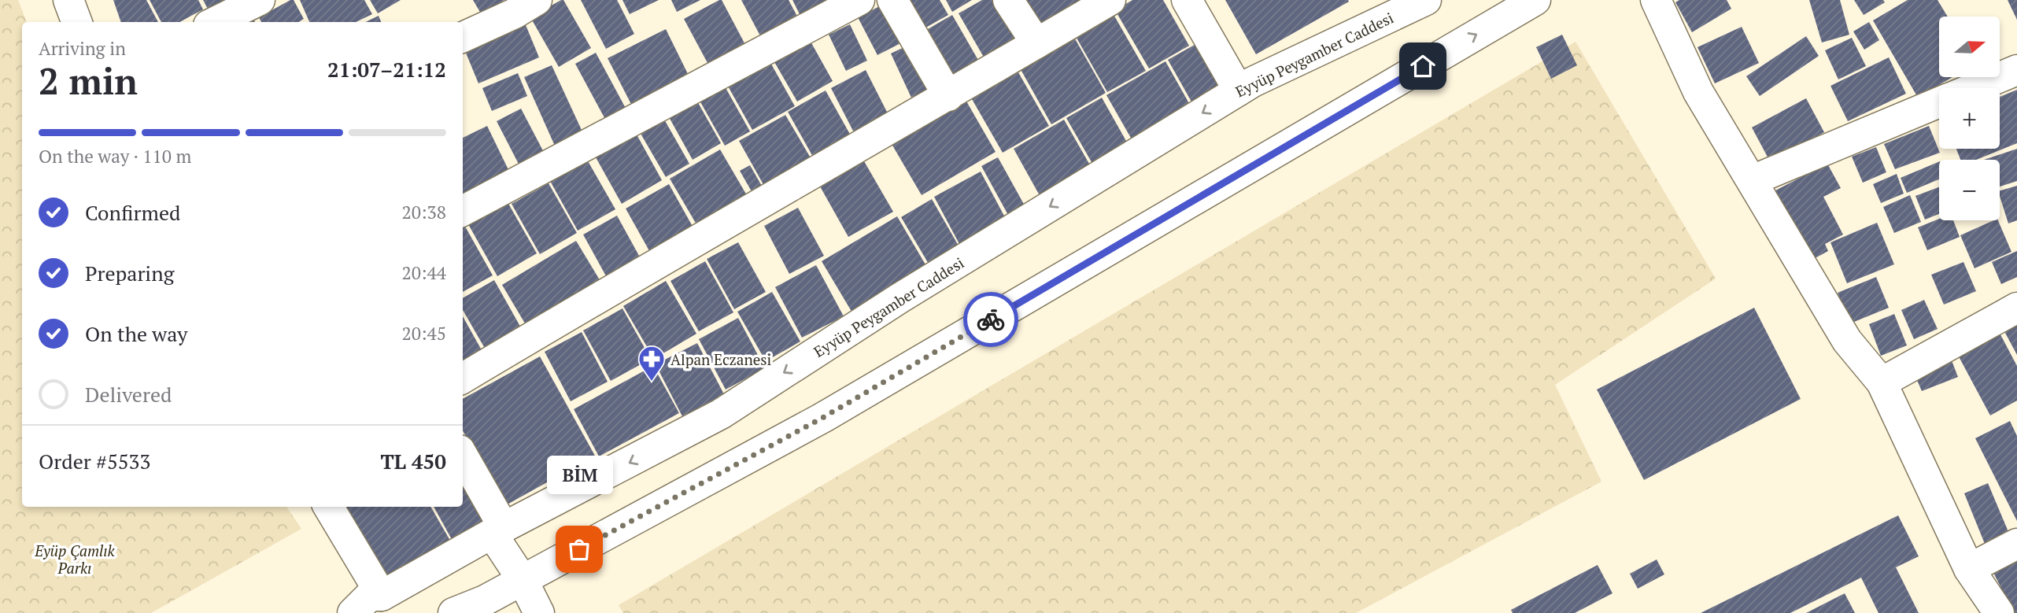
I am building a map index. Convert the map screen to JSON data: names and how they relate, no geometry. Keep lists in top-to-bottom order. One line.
{"streets":{"street":["Eyyüp Peygamber Caddesi"]},"parks":["Eyüp Çamlık Parkı"],"places":{"pharmacy":["Alpan Eczanesi"],"other":["BİM"]},"north":"right","page":{"map_buttons":["+","−"],"heading":["2 min","Arriving in","21:07–21:12"],"panel":["Order #5533","TL 450"],"bar":"On the way · 110 m","list":[["Confirmed","20:38"],["Preparing","20:44"],["On the way","20:45"],"Delivered"],"bubble":"BİM"}}
